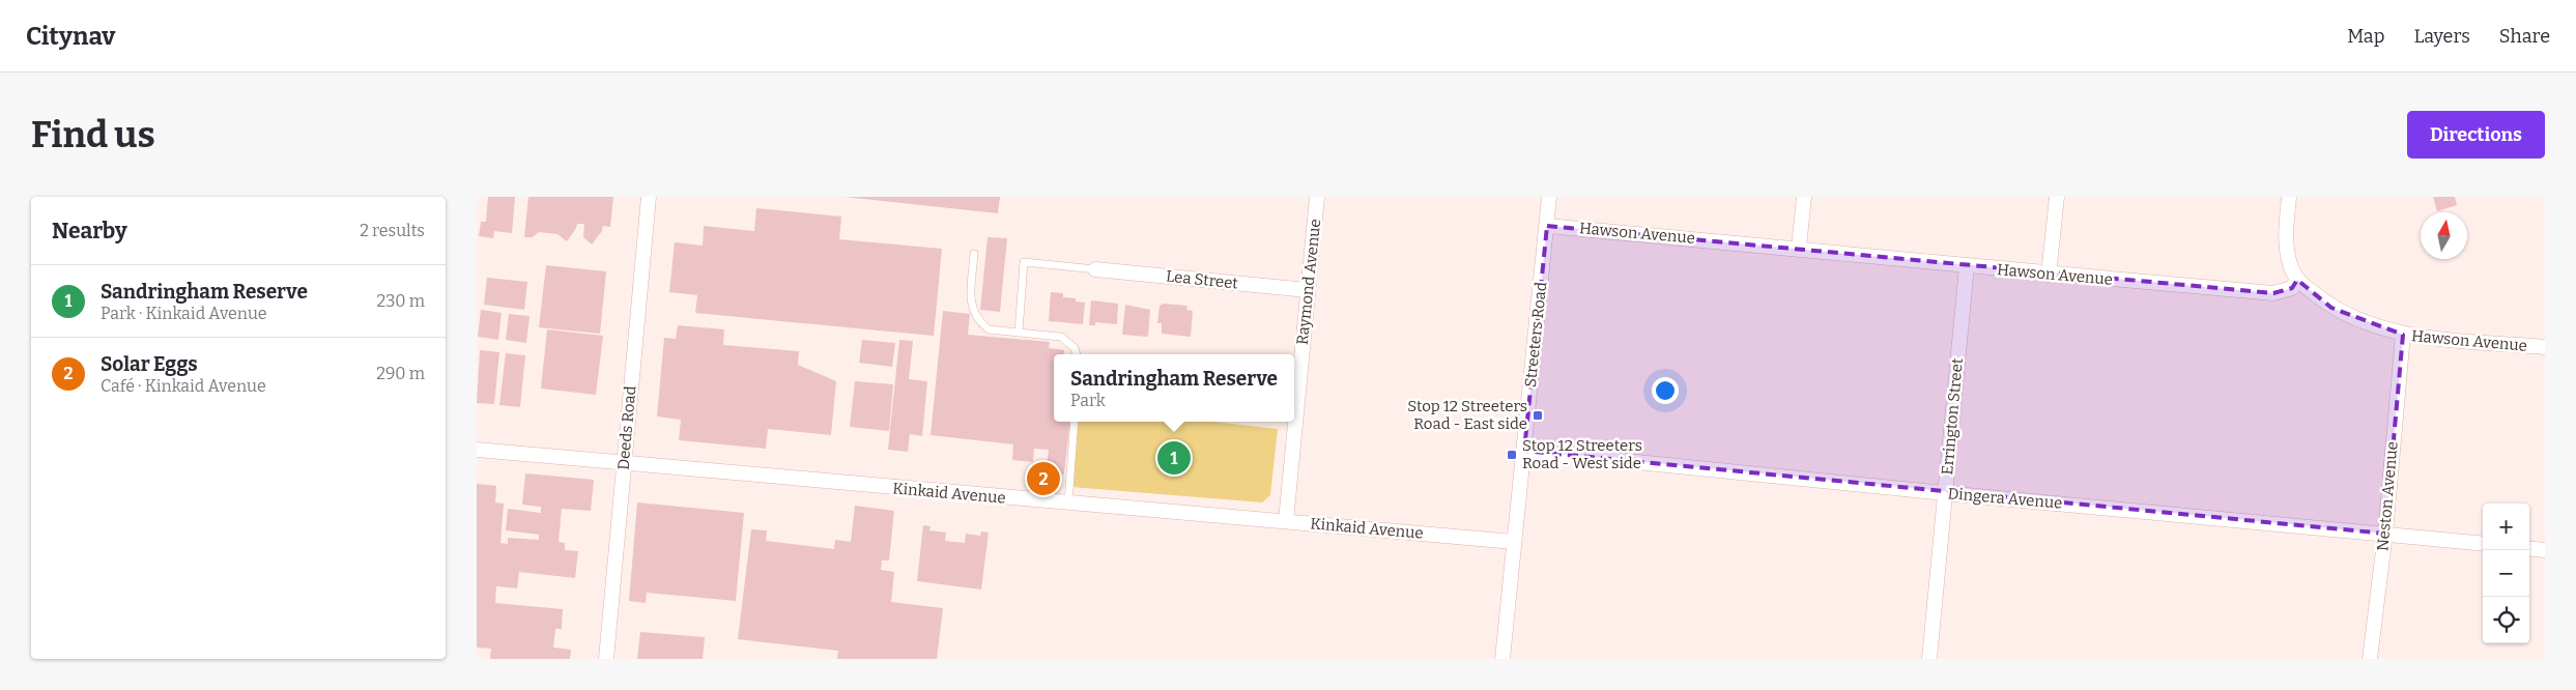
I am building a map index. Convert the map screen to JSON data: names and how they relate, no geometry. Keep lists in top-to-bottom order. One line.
{"streets":{"street":["Hawson Avenue","Lea Street","Raymond Avenue","Streeters Road","Errington Street","Deeds Road","Kinkaid Avenue","Neston Avenue","Dingera Avenue"]},"crossings":[["Hawson Avenue","Streeters Road"],["Hawson Avenue","Errington Street"],["Hawson Avenue","Neston Avenue"],["Lea Street","Raymond Avenue"],["Raymond Avenue","Kinkaid Avenue"],["Streeters Road","Kinkaid Avenue"],["Streeters Road","Dingera Avenue"],["Errington Street","Dingera Avenue"],["Deeds Road","Kinkaid Avenue"],["Neston Avenue","Dingera Avenue"]],"places":{"transit":["Stop 12 Streeters Road - East side","Stop 12 Streeters Road - West side"]},"north":"top","page":{"header":"Citynav","nav":["Map","Layers","Share"],"buttons":"Directions","title":"Find us","heading":["Nearby","2 results"],"list":[{"mark":"1","name":"Sandringham Reserve","note":"Park · Kinkaid Avenue","value":"230 m"},{"mark":"2","name":"Solar Eggs","note":"Café · Kinkaid Avenue","value":"290 m"}],"popup":["Sandringham Reserve","Park"],"pins":["1","2"],"map_buttons":["+","−"]}}
